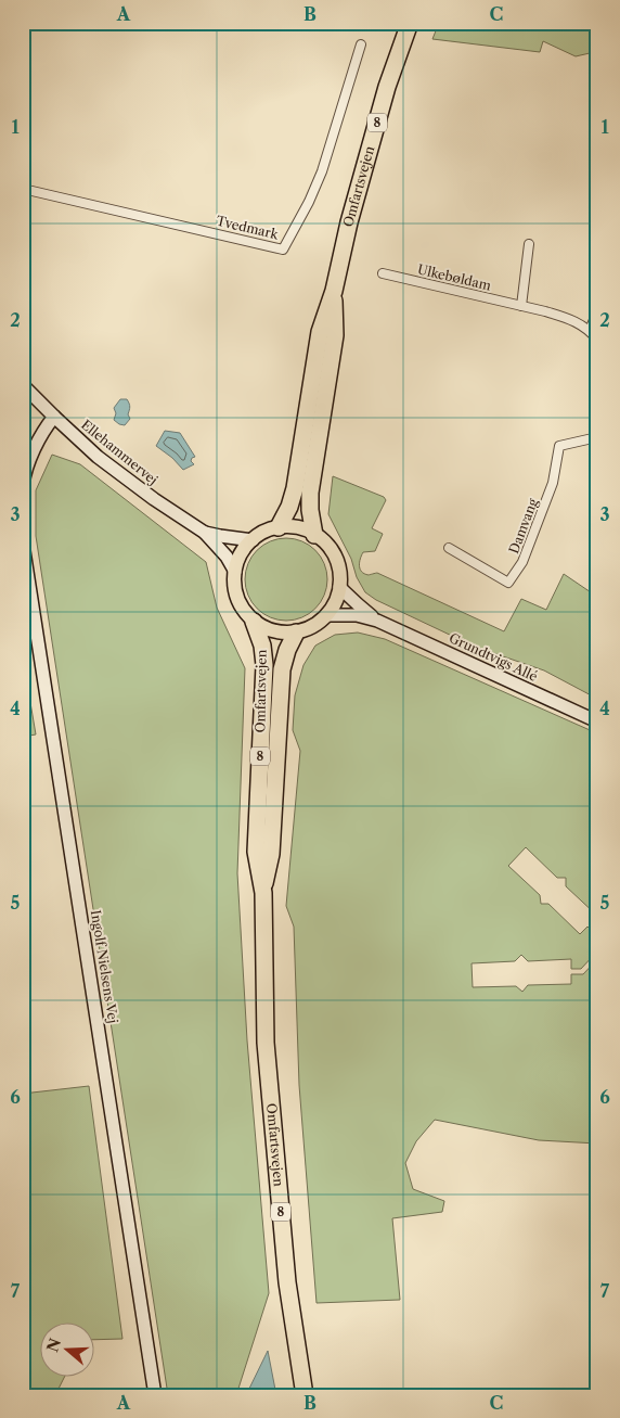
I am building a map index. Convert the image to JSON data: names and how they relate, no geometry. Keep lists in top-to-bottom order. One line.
{"streets":{"highway":["8","Omfartsvejen"],"street":["Tvedmark","Ulkebøldam","Ellehammervej","Damvang","Grundtvigs Allé","Ingolf Nielsens Vej"]},"crossings":[["8","Omfartsvejen"],["8","Ellehammervej"],["8","Grundtvigs Allé"],["Omfartsvejen","Ellehammervej"],["Omfartsvejen","Grundtvigs Allé"],["Ellehammervej","Grundtvigs Allé"]],"north":"left","grid":{"columns":["A","B","C"],"rows":["1","2","3","4","5","6","7"]}}
